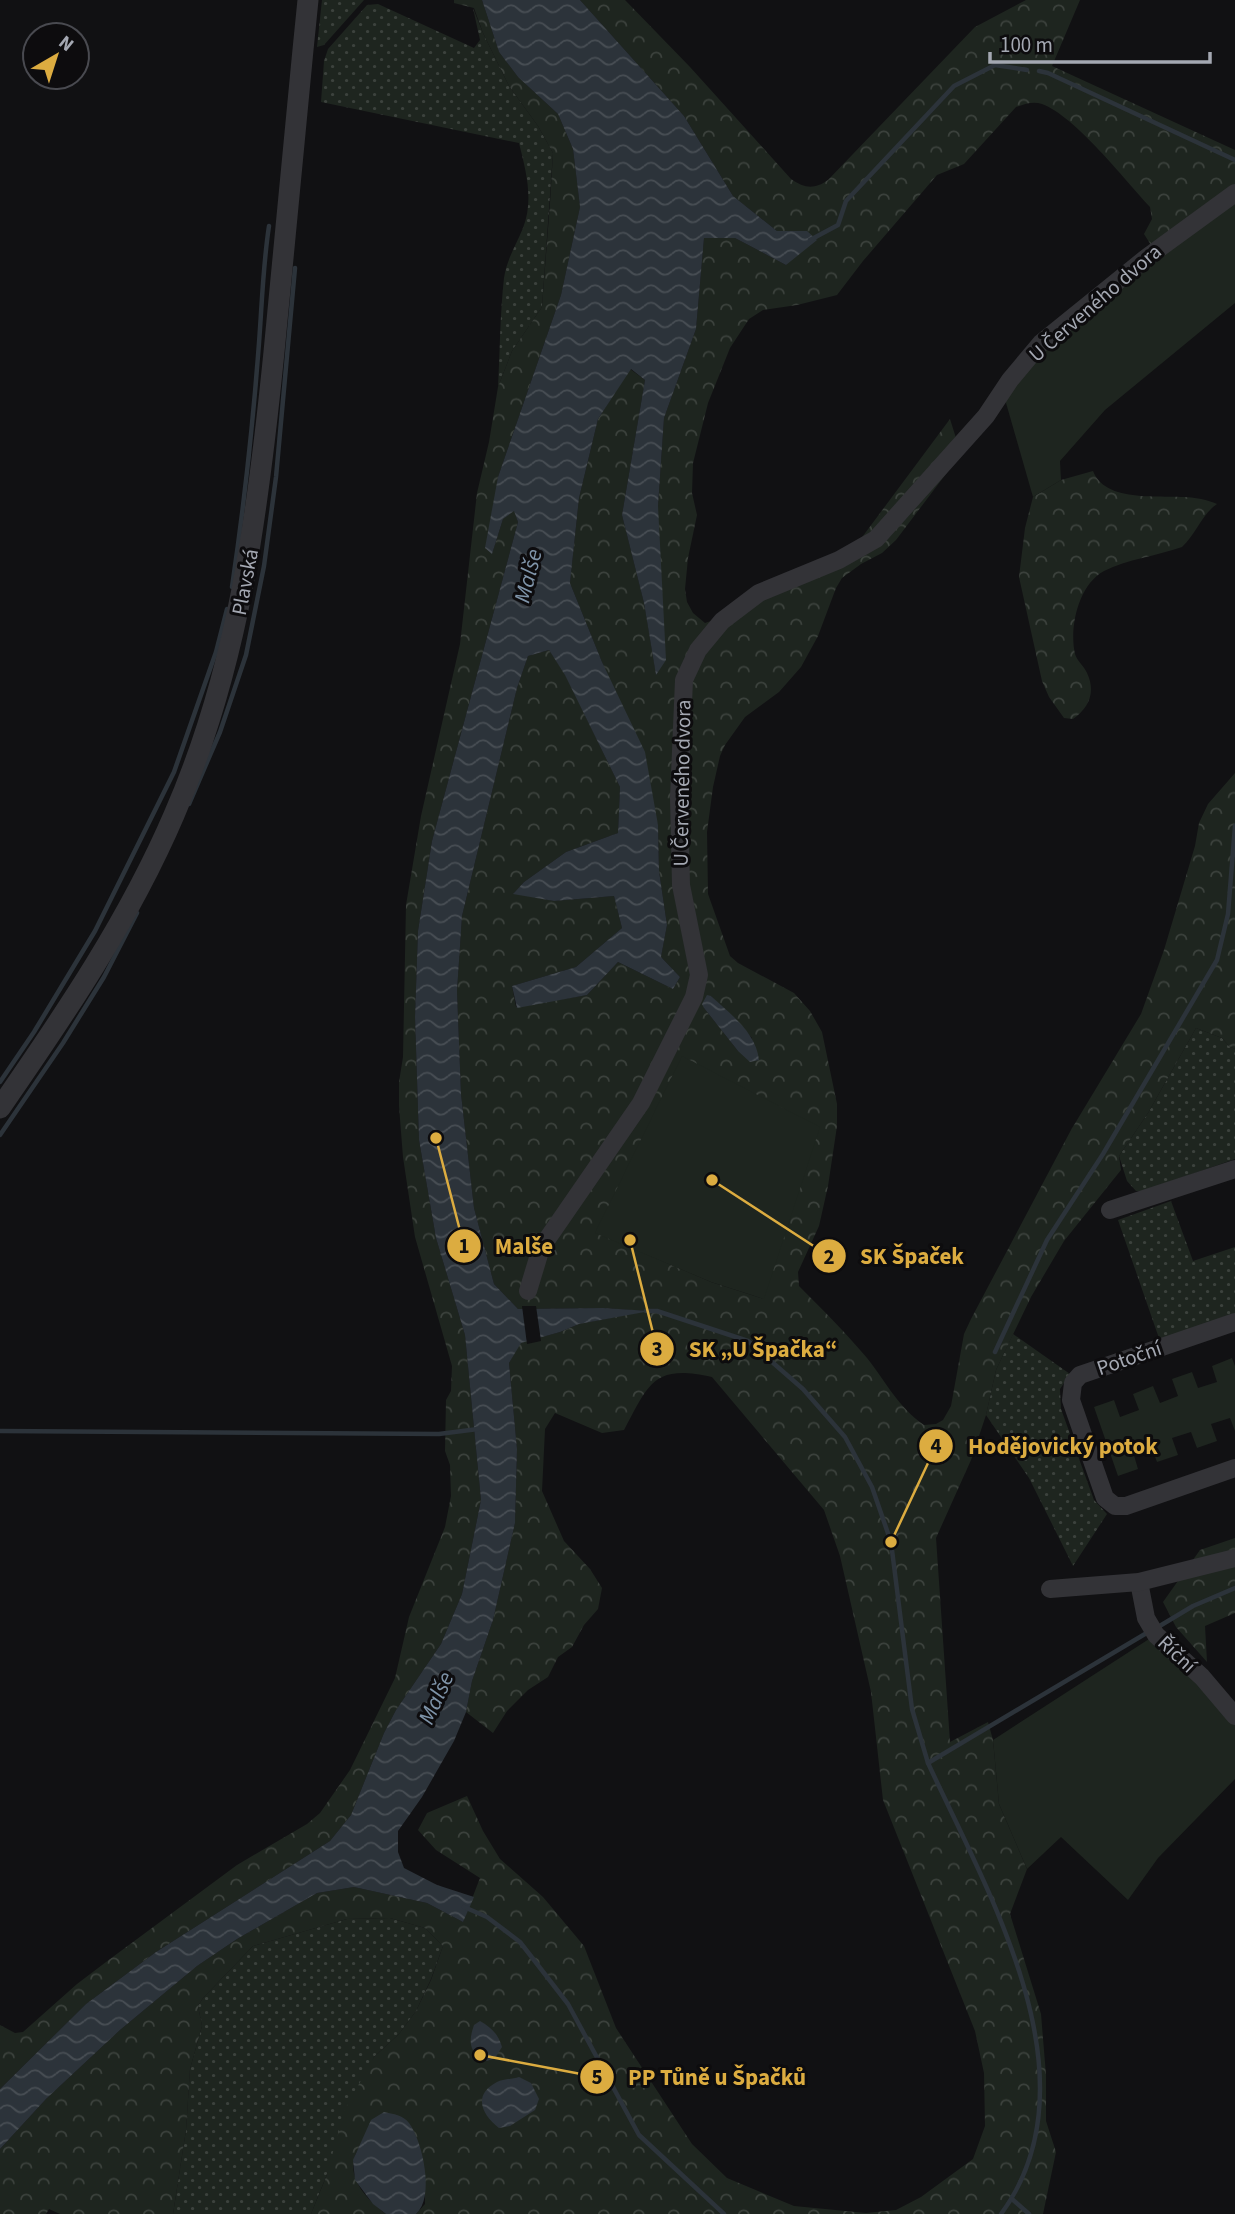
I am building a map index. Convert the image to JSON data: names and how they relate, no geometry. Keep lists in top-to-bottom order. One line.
{"streets":{"street":["U Červeného dvora","Plavská","Potoční","Říční"]},"water":["Malše"],"places":["Malše","SK Špaček","SK „U Špačka“","Hodějovický potok","PP Tůně u Špačků"],"scale_bar":"100 m","north":"top right"}
